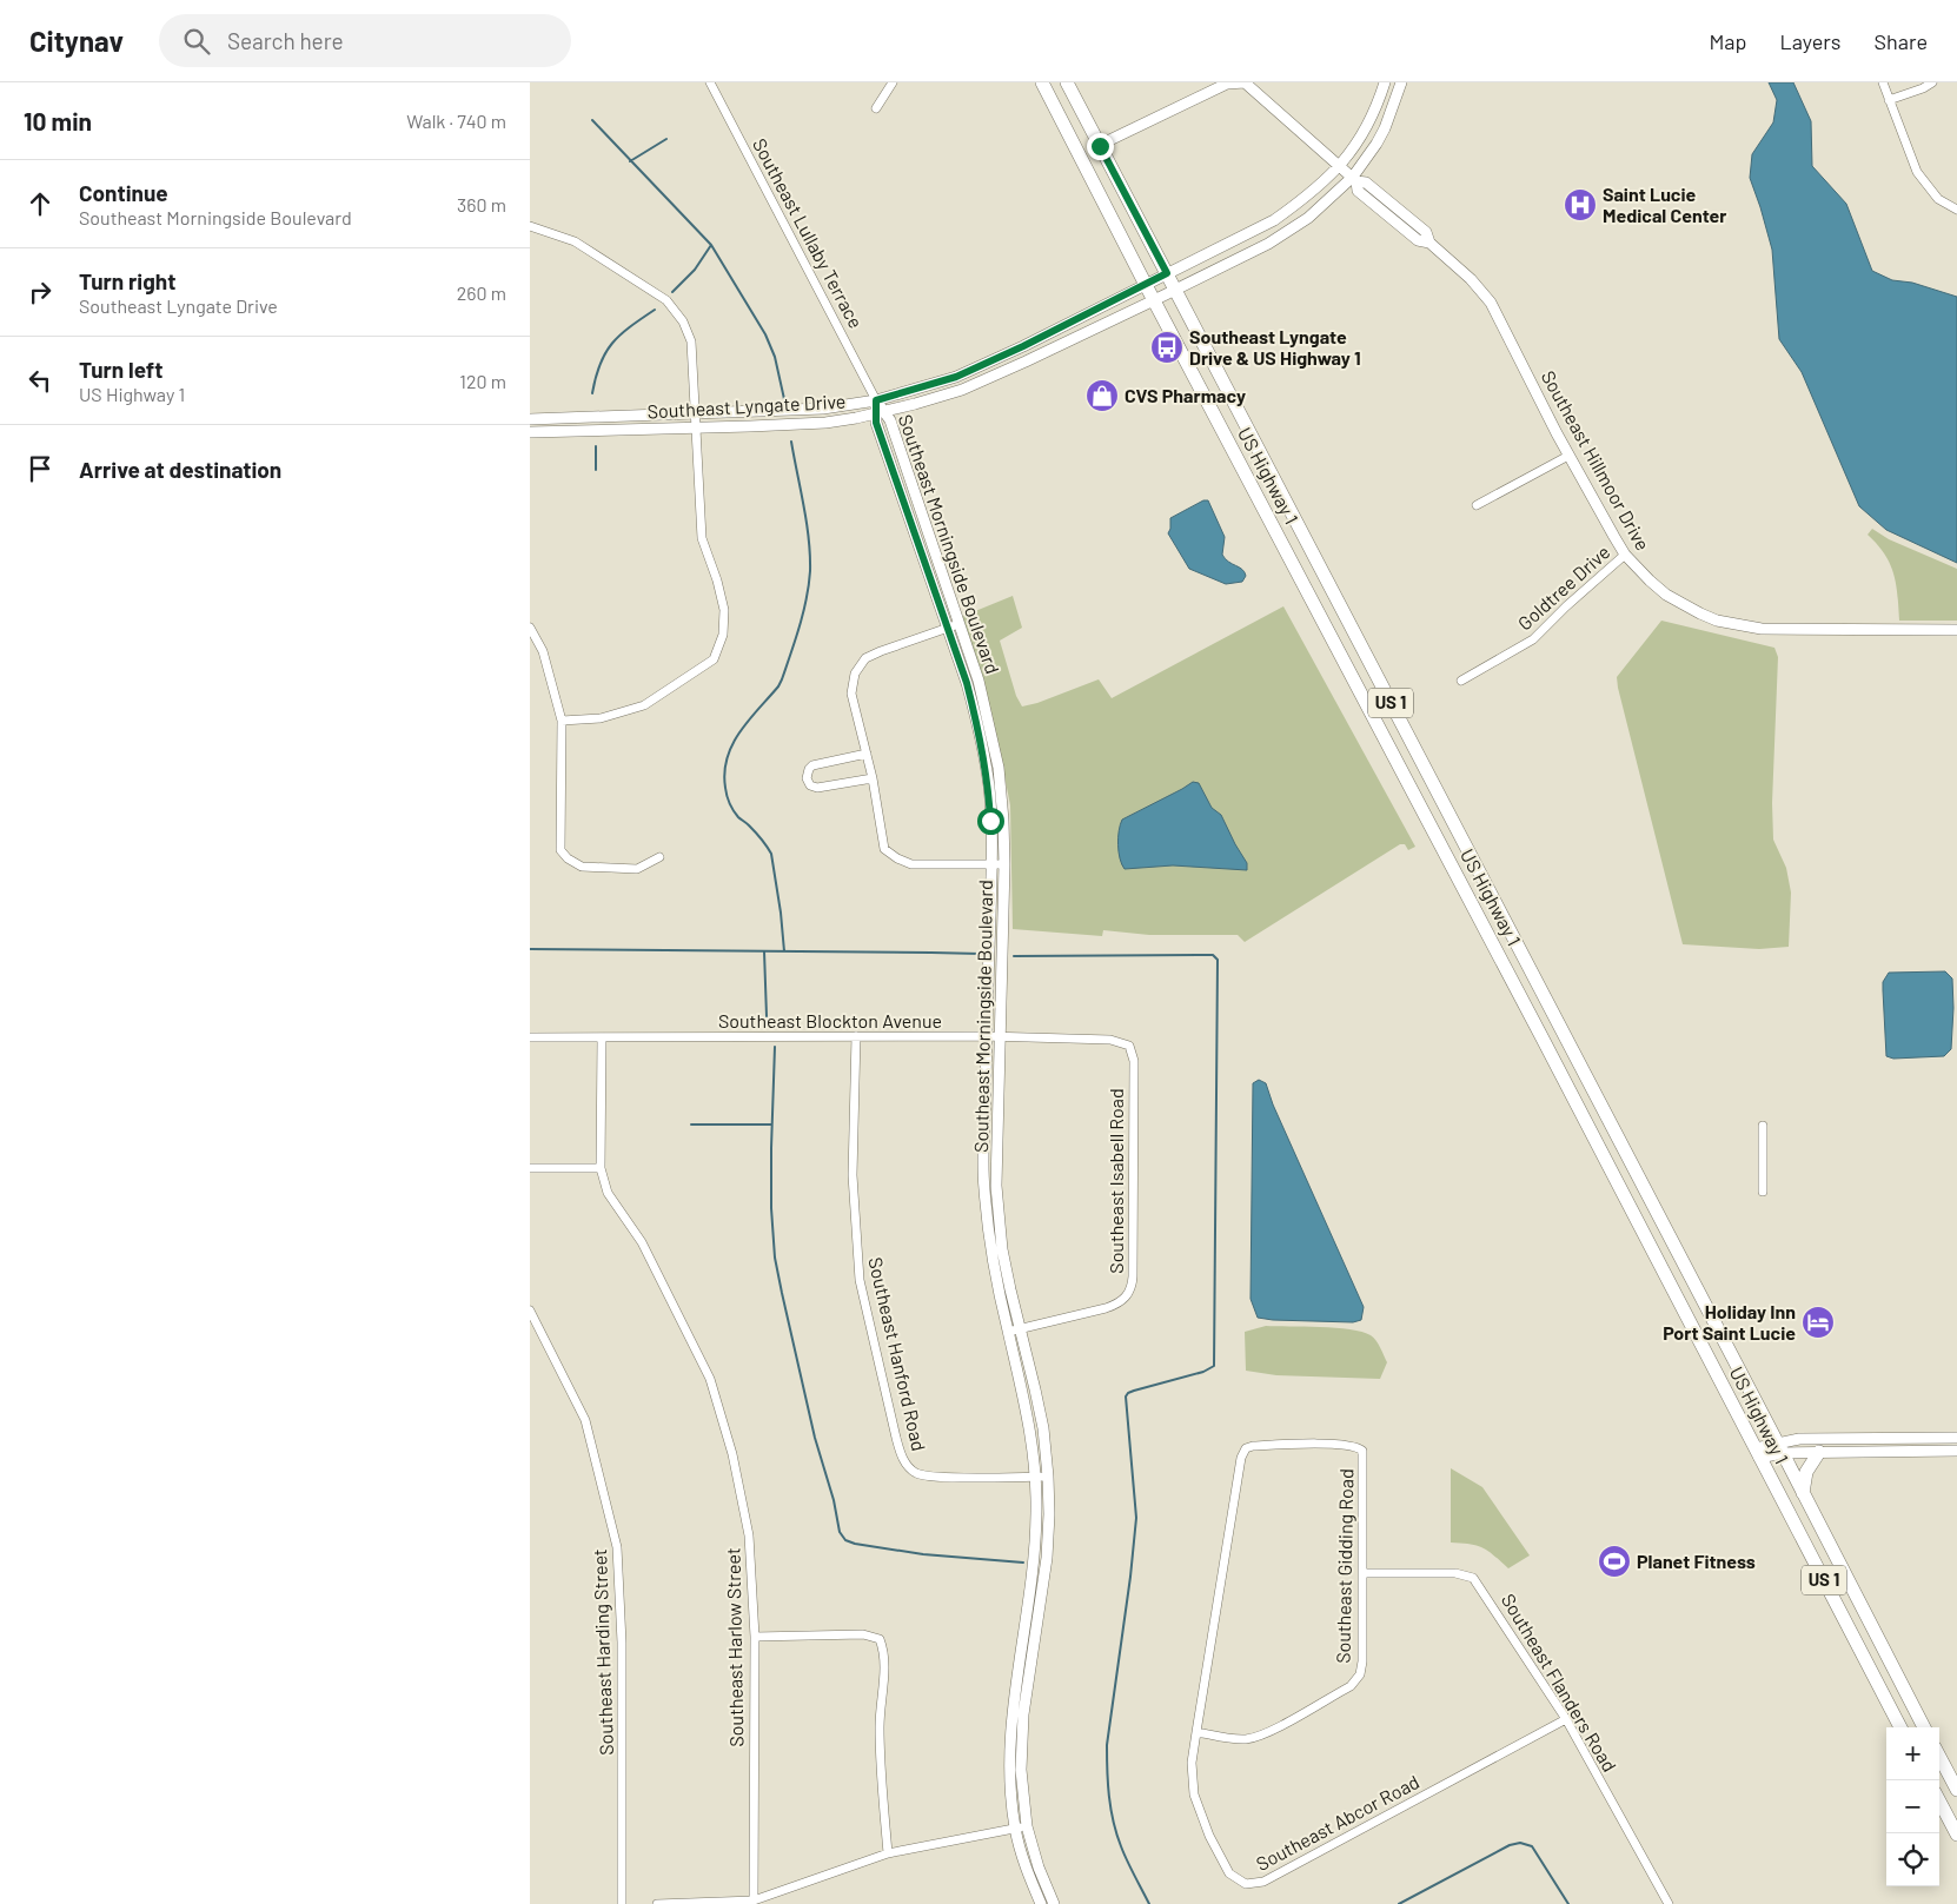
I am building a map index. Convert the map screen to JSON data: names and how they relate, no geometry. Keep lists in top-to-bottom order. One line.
{"streets":{"main road":["US Highway 1","US 1"],"street":["Southeast Lullaby Terrace","Southeast Lyngate Drive","Southeast Hillmoor Drive","Southeast Morningside Boulevard","Goldtree Drive","Southeast Blockton Avenue","Southeast Isabell Road","Southeast Hanford Road","Southeast Gidding Road","Southeast Harlow Street","Southeast Harding Street","Southeast Flanders Road","Southeast Abcor Road"]},"crossings":[["Southeast Lullaby Terrace","Southeast Lyngate Drive"],["Southeast Lullaby Terrace","Southeast Morningside Boulevard"],["Southeast Lyngate Drive","Southeast Hillmoor Drive"],["Southeast Lyngate Drive","US Highway 1"],["Southeast Lyngate Drive","Southeast Morningside Boulevard"],["Southeast Hillmoor Drive","US Highway 1"],["Southeast Hillmoor Drive","Goldtree Drive"],["Southeast Morningside Boulevard","Southeast Blockton Avenue"],["Southeast Morningside Boulevard","Southeast Isabell Road"],["Southeast Morningside Boulevard","Southeast Hanford Road"],["Southeast Blockton Avenue","Southeast Isabell Road"],["Southeast Blockton Avenue","Southeast Hanford Road"],["Southeast Blockton Avenue","Southeast Harlow Street"],["Southeast Gidding Road","Southeast Flanders Road"],["Southeast Gidding Road","Southeast Abcor Road"],["Southeast Flanders Road","Southeast Abcor Road"]],"places":{"hospital":["Saint Lucie Medical Center"],"bus stop":["Southeast Lyngate Drive & US Highway 1"],"shop":["CVS Pharmacy"],"hotel":["Holiday Inn Port Saint Lucie"],"sports":["Planet Fitness"]},"page":{"header":"Citynav","search":"Search here","nav":["Map","Layers","Share"],"heading":["10 min","Walk · 740 m"],"list":[["Continue","Southeast Morningside Boulevard","360 m"],["Turn right","Southeast Lyngate Drive","260 m"],["Turn left","US Highway 1","120 m"],"Arrive at destination"],"map_buttons":["+","−"]}}
